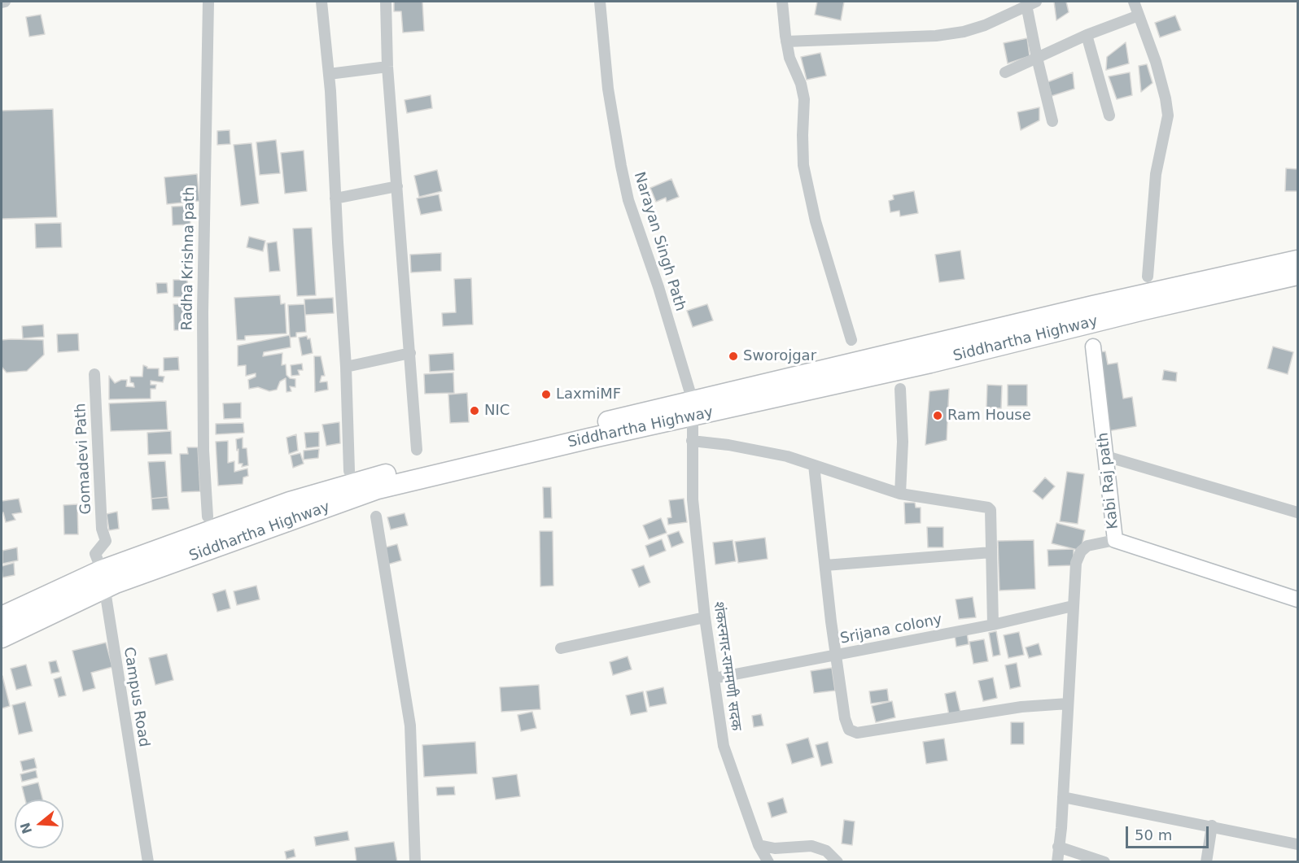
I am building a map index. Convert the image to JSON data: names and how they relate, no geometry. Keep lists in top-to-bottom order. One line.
{"streets":{"highway":["Siddhartha Highway"],"street":["Narayan Singh Path","Radha Krishna path","Gomadevi Path","Kabi Raj path","Srijana colony","शंकरनगर-राममणी सदक","Campus Road"]},"crossings":[["Narayan Singh Path","Siddhartha Highway"],["Narayan Singh Path","शंकरनगर-राममणी सदक"],["Siddhartha Highway","शंकरनगर-राममणी सदक"],["Siddhartha Highway","Campus Road"],["Gomadevi Path","Campus Road"],["Srijana colony","शंकरनगर-राममणी सदक"]],"places":["Sworojgar","LaxmiMF","NIC","Ram House"],"scale_bar":"50 m","north":"left"}
